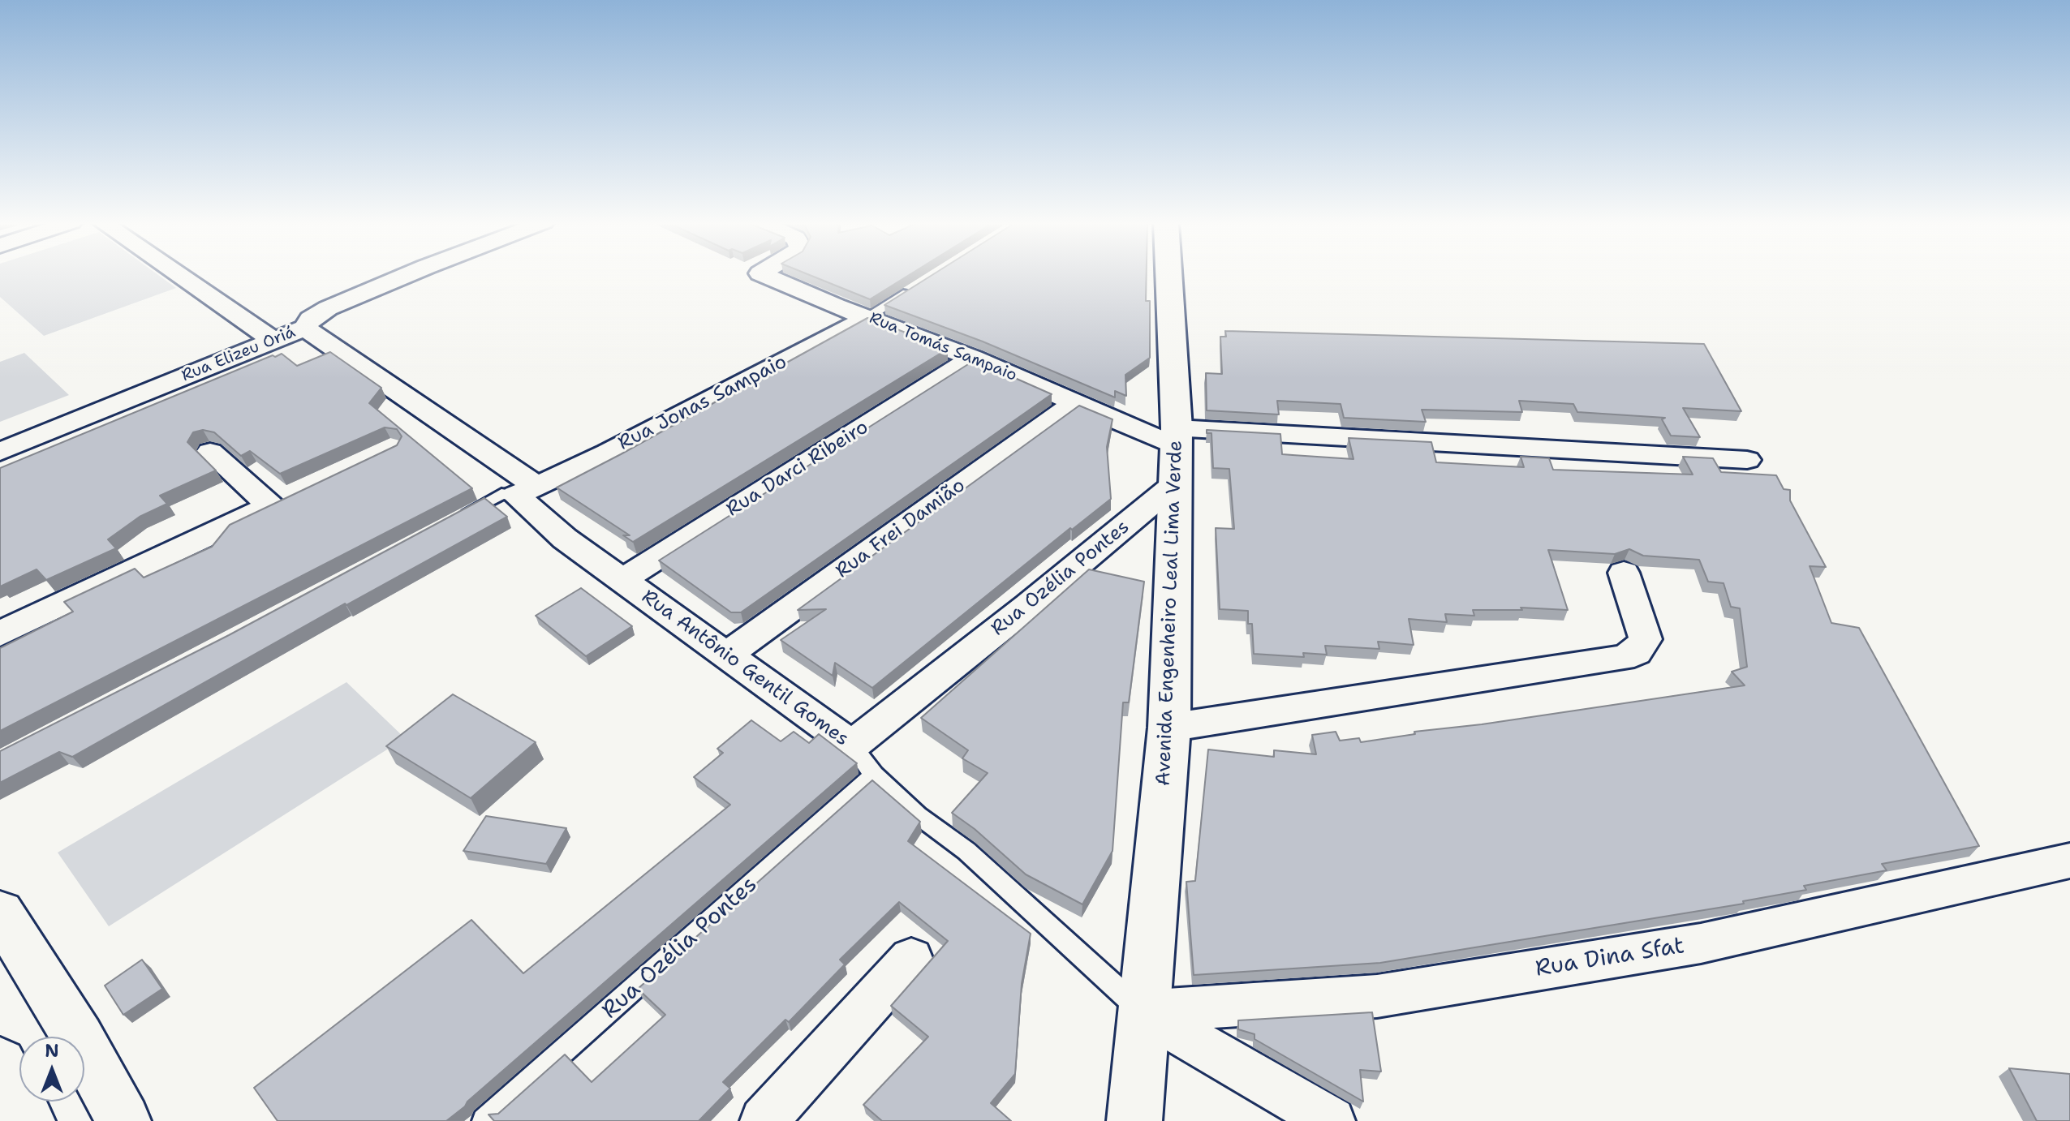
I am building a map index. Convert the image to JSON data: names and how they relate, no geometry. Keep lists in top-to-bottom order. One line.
{"streets":{"street":["Rua Tomás Sampaio","Rua Elizeu Oriá","Rua Jonas Sampaio","Rua Darci Ribeiro","Rua Frei Damião","Rua Ozélia Pontes","Avenida Engenheiro Leal Lima Verde","Rua Antônio Gentil Gomes","Rua Dina Sfat"]},"crossings":[["Rua Tomás Sampaio","Rua Jonas Sampaio"],["Rua Tomás Sampaio","Rua Darci Ribeiro"],["Rua Tomás Sampaio","Rua Frei Damião"],["Rua Tomás Sampaio","Rua Ozélia Pontes"],["Rua Tomás Sampaio","Avenida Engenheiro Leal Lima Verde"],["Rua Elizeu Oriá","Rua Antônio Gentil Gomes"],["Rua Jonas Sampaio","Rua Antônio Gentil Gomes"],["Rua Darci Ribeiro","Rua Antônio Gentil Gomes"],["Rua Frei Damião","Rua Antônio Gentil Gomes"],["Rua Ozélia Pontes","Avenida Engenheiro Leal Lima Verde"],["Rua Ozélia Pontes","Rua Antônio Gentil Gomes"],["Avenida Engenheiro Leal Lima Verde","Rua Antônio Gentil Gomes"],["Avenida Engenheiro Leal Lima Verde","Rua Dina Sfat"],["Rua Antônio Gentil Gomes","Rua Dina Sfat"]],"north":"top"}
